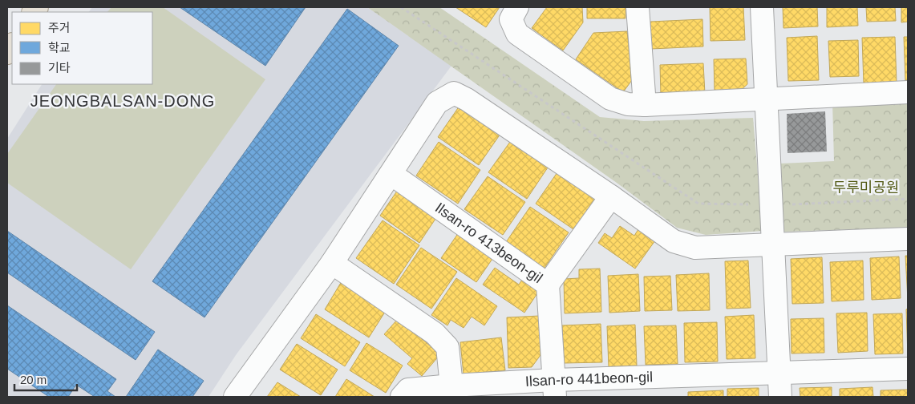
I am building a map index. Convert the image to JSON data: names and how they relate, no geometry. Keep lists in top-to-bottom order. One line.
{"streets":{"street":["Ilsan-ro 413beon-gil","Ilsan-ro 441beon-gil"]},"crossings":[["Ilsan-ro 413beon-gil","Ilsan-ro 441beon-gil"]],"districts":["JEONGBALSAN-DONG"],"parks":["두루미공원"],"legend":["주거","학교","기타"],"scale_bar":"20 m"}
